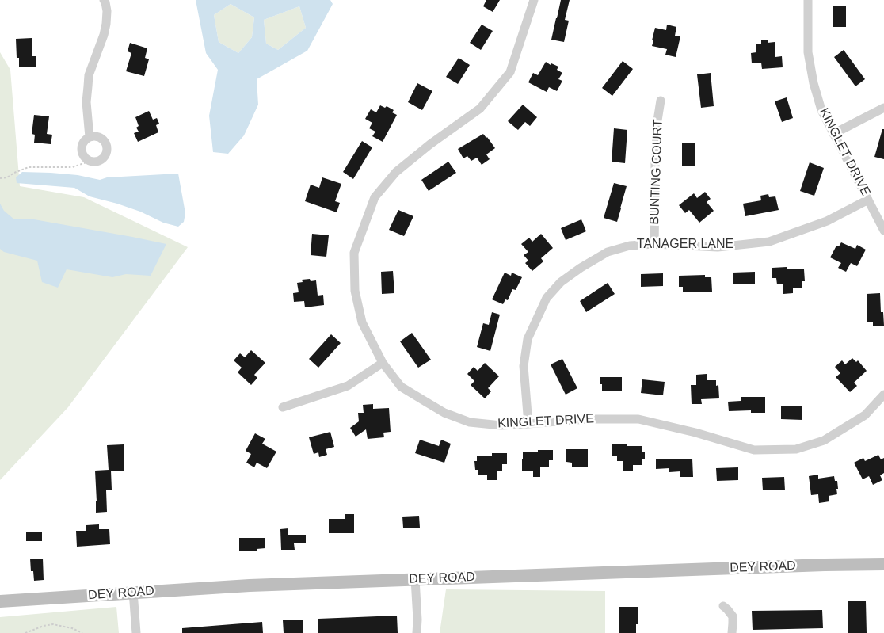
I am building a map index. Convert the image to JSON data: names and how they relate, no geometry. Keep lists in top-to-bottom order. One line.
{"streets":{"main road":["DEY ROAD"],"street":["KINGLET DRIVE","BUNTING COURT","TANAGER LANE"]},"crossings":[["KINGLET DRIVE","TANAGER LANE"],["BUNTING COURT","TANAGER LANE"]]}
